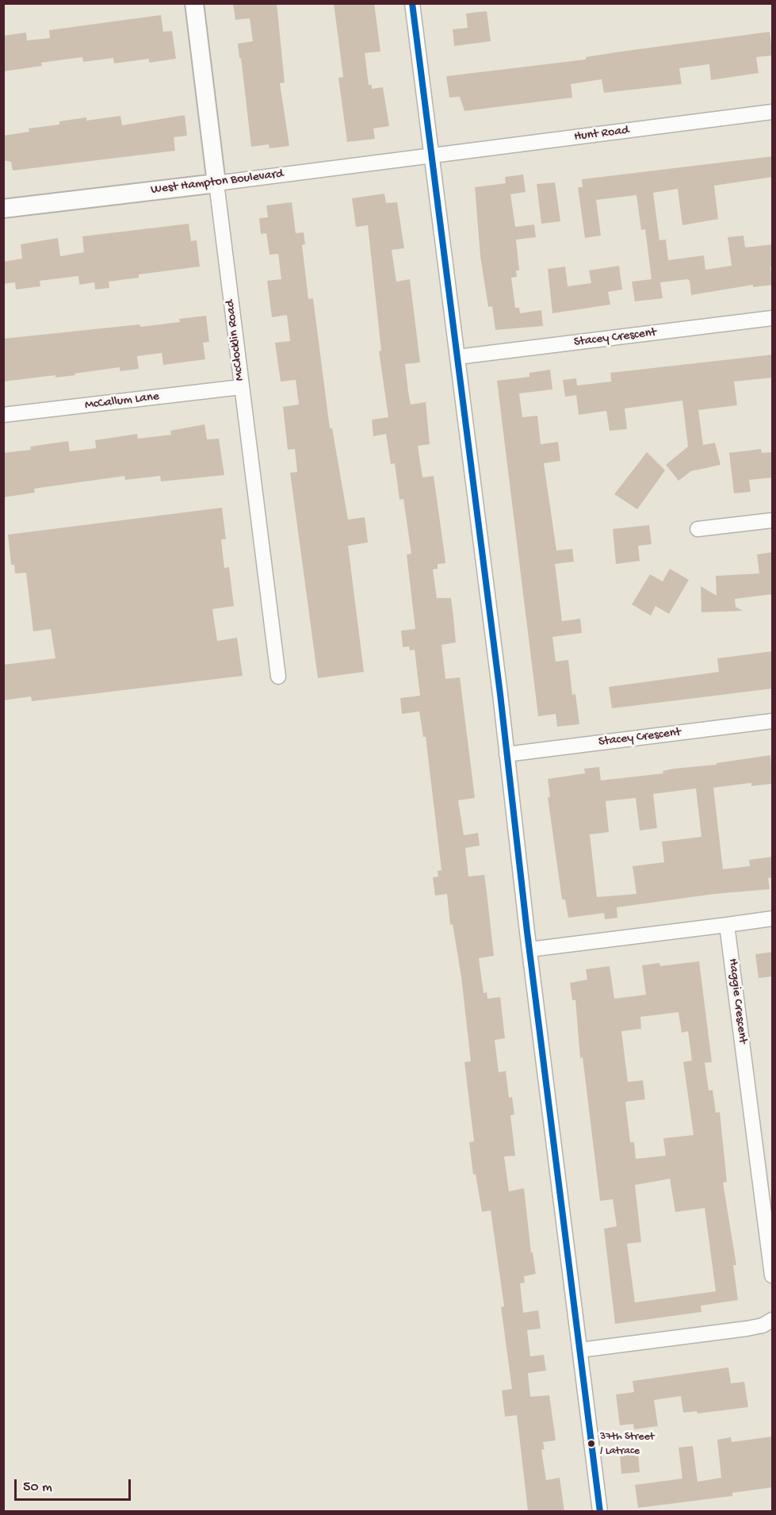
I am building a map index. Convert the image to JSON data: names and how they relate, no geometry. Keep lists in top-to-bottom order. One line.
{"streets":{"street":["Hunt Road","West Hampton Boulevard","Stacey Crescent","McClocklin Road","McCallum Lane","Haggie Crescent"]},"crossings":[["Hunt Road","West Hampton Boulevard"],["West Hampton Boulevard","McClocklin Road"],["McClocklin Road","McCallum Lane"]],"places":["37th Street / Latrace"],"scale_bar":"50 m"}
